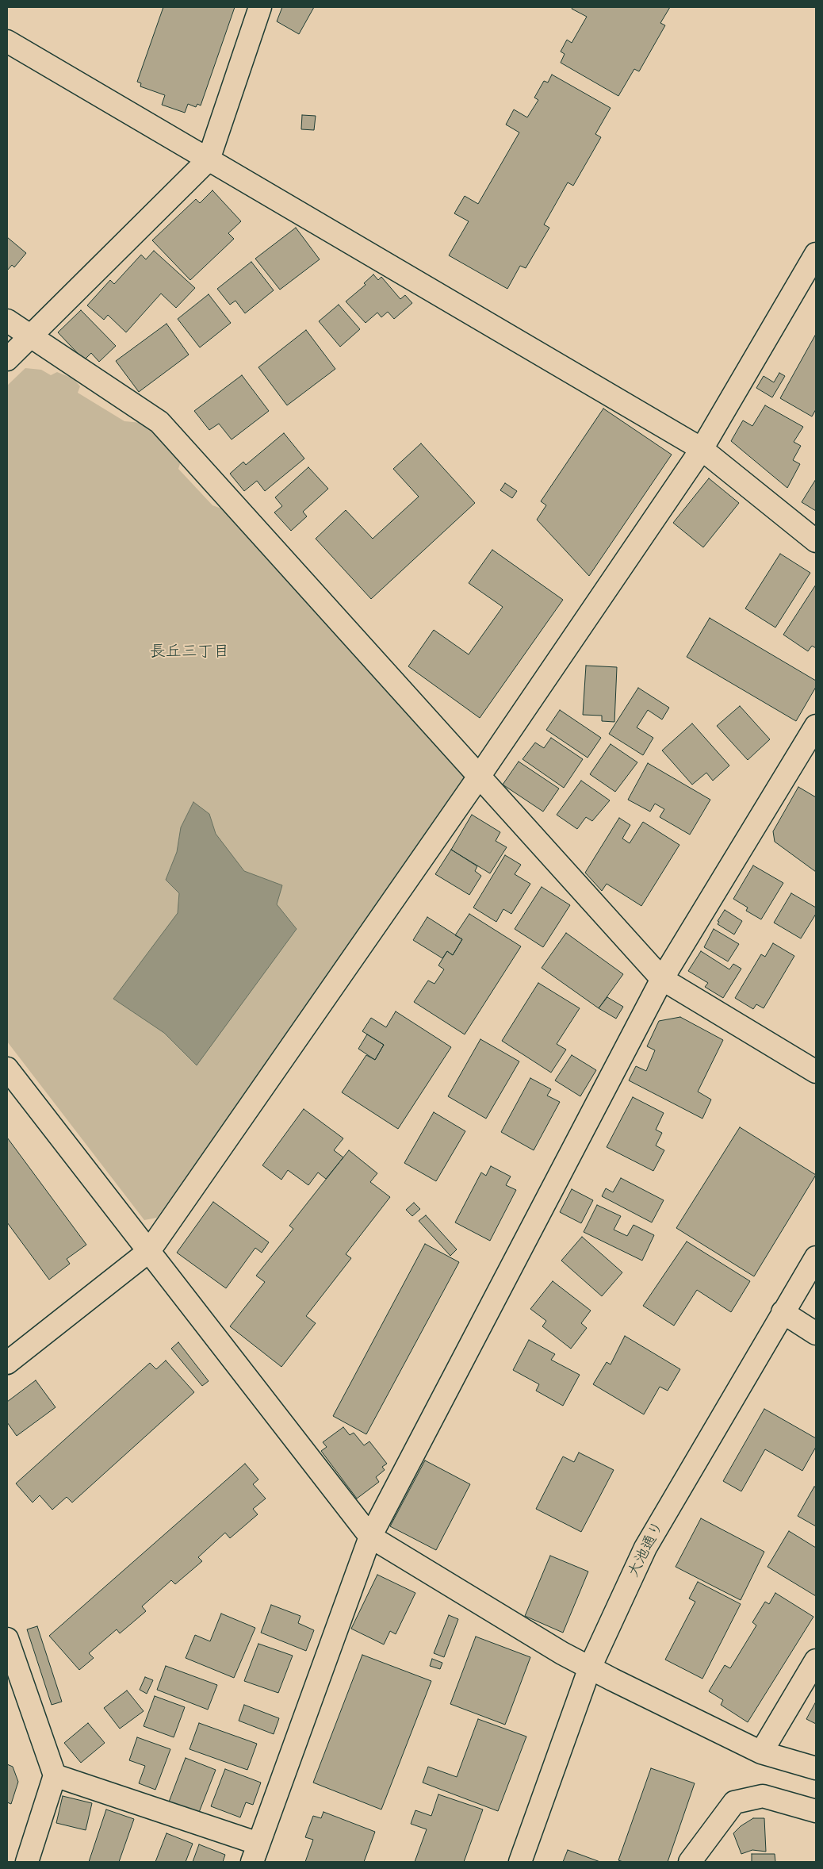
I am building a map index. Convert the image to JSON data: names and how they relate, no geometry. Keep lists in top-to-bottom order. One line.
{"streets":{"street":["大池通り"]},"districts":["長丘三丁目"]}
